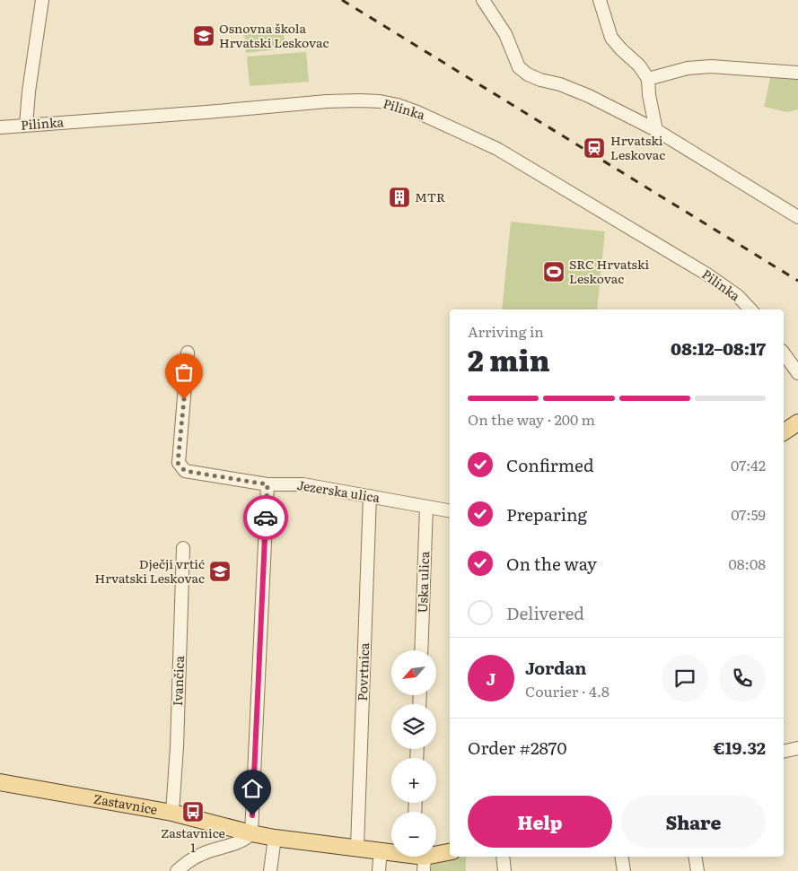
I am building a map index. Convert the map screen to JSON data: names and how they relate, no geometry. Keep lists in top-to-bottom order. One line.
{"streets":{"main road":["Zastavnice"],"street":["Pilinka","Jezerska ulica","Uska ulica","Povrtnica","Ivančica"]},"crossings":[["Jezerska ulica","Uska ulica"],["Jezerska ulica","Povrtnica"],["Povrtnica","Zastavnice"],["Ivančica","Zastavnice"]],"places":{"school or university":["Osnovna škola Hrvatski Leskovac","Dječji vrtić Hrvatski Leskovac"],"station":["Hrvatski Leskovac"],"building":["MTR"],"sports":["SRC Hrvatski Leskovac"],"bus stop":["Zastavnice 1"]},"north":"bottom left","page":{"heading":["2 min","Arriving in","08:12–08:17"],"panel":["Jordan","Courier · 4.8","Order #2870","€19.32"],"bar":"On the way · 200 m","list":[["Confirmed","07:42"],["Preparing","07:59"],["On the way","08:08"],"Delivered"],"map_buttons":["+","−"],"round":"J","buttons":["Help","Share"]}}
